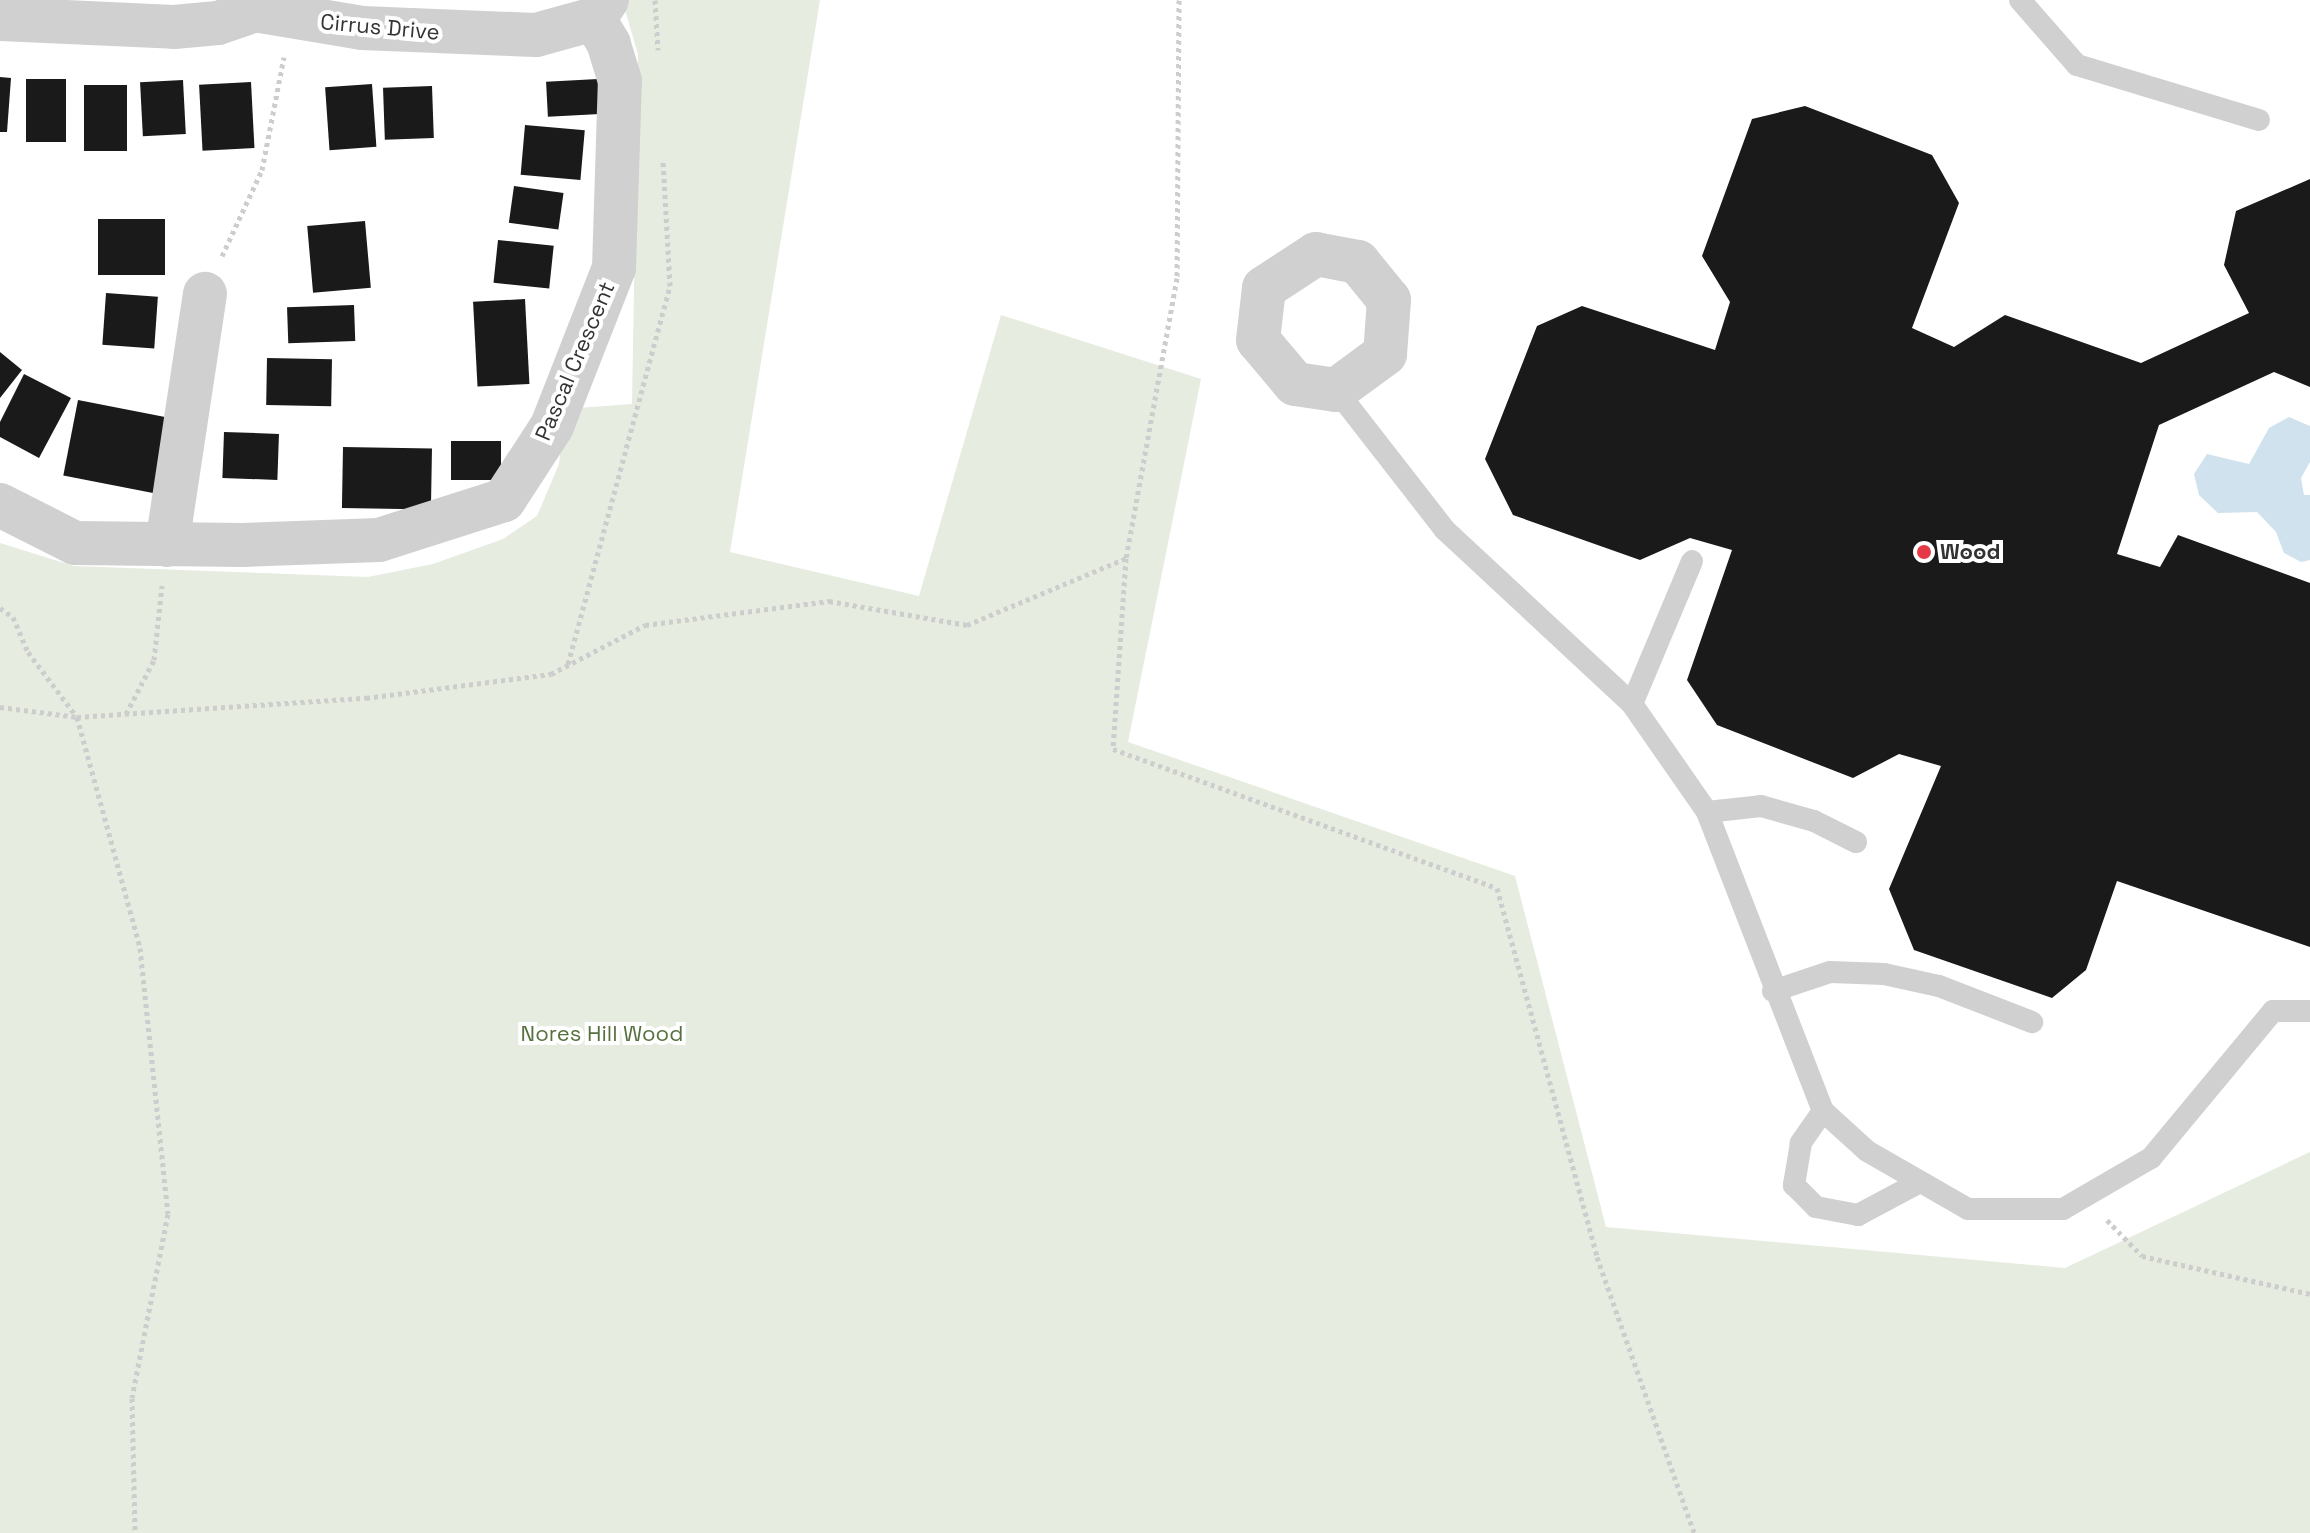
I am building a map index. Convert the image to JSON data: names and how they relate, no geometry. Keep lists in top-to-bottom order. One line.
{"streets":{"street":["Cirrus Drive","Pascal Crescent"]},"crossings":[["Cirrus Drive","Pascal Crescent"]],"parks":["Nores Hill Wood"],"places":["Wood"]}
